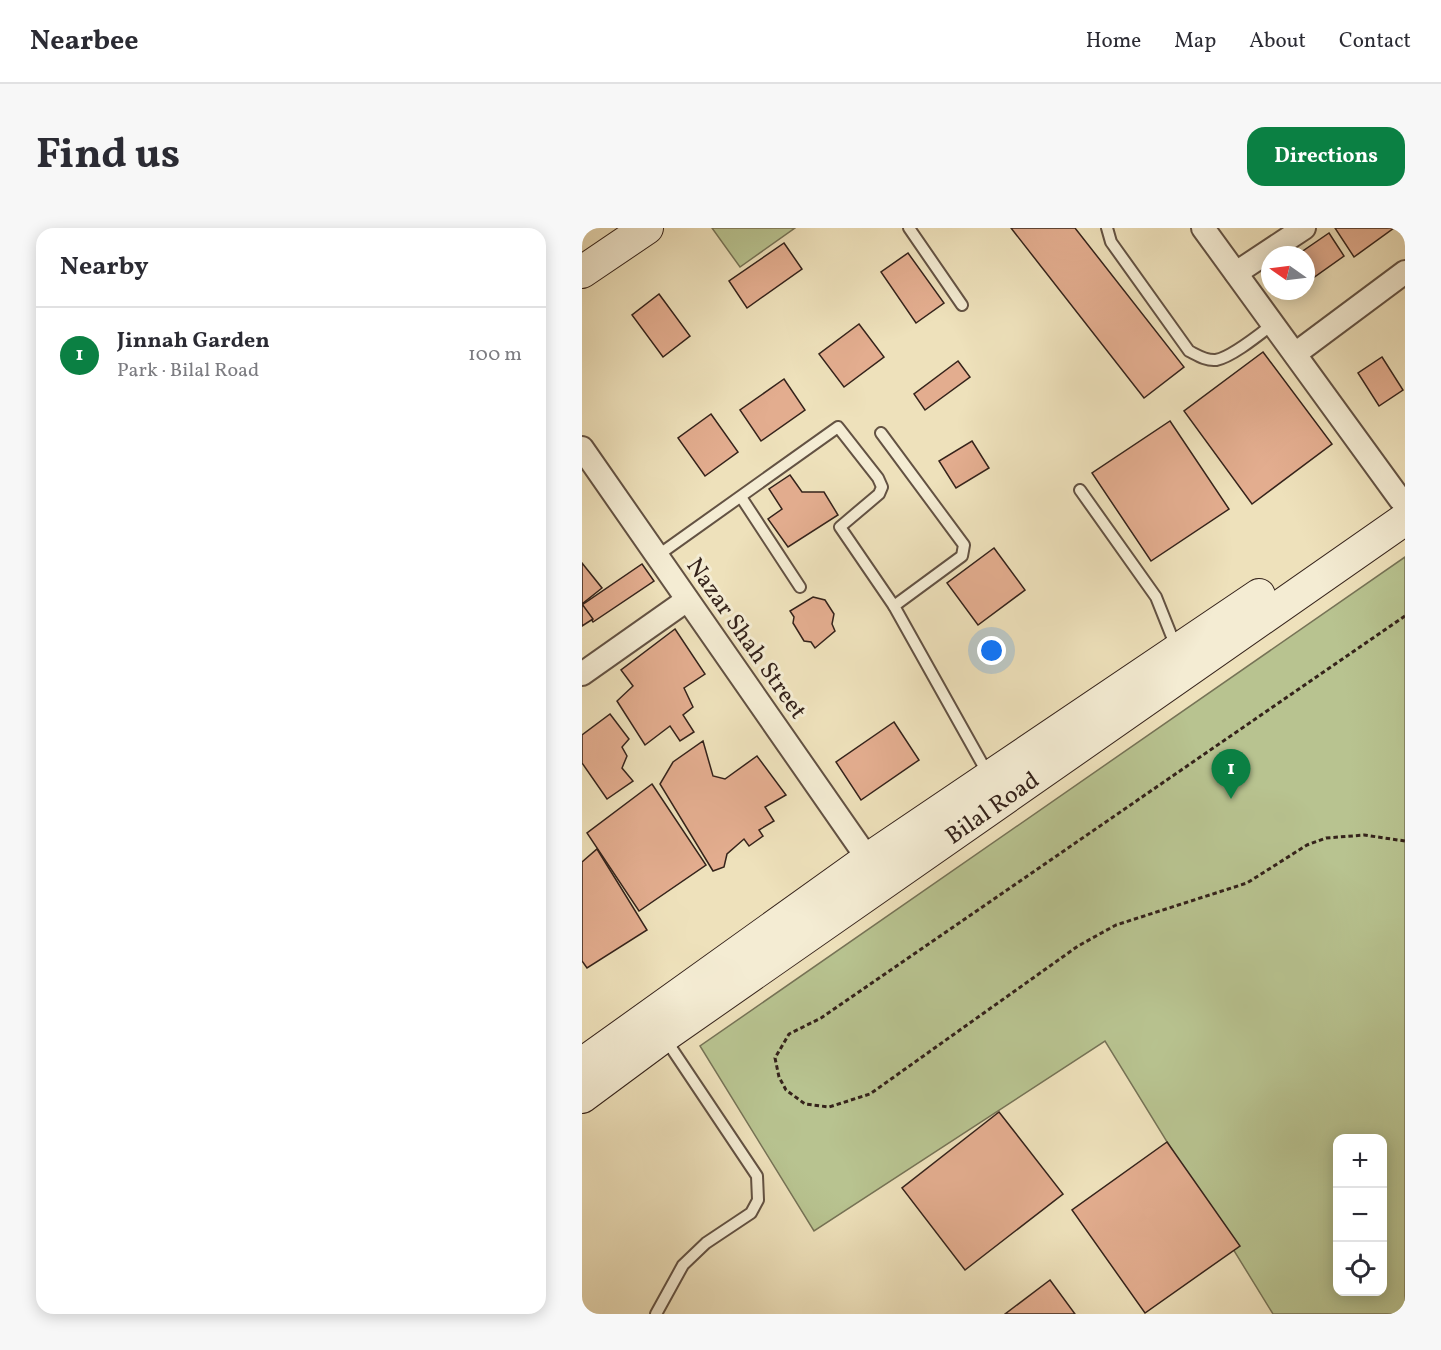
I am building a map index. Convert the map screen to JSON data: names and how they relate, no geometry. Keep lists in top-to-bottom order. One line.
{"streets":{"main road":["Bilal Road"],"street":["Nazar Shah Street"]},"crossings":[["Nazar Shah Street","Bilal Road"]],"north":"left","page":{"header":"Nearbee","nav":["Home","Map","About","Contact"],"title":"Find us","buttons":"Directions","heading":"Nearby","list":[{"mark":"1","name":"Jinnah Garden","note":"Park · Bilal Road","value":"100 m"}],"pins":"1","map_buttons":["+","−"]}}
